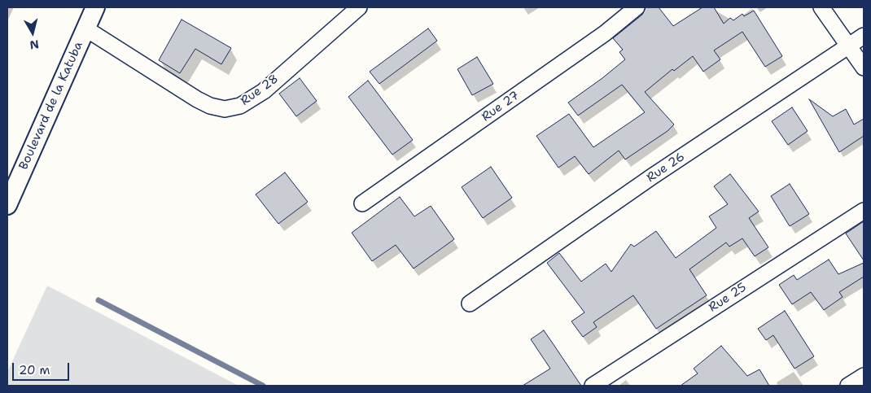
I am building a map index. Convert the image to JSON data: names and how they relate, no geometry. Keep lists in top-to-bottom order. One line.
{"streets":{"street":["Rue 28","Boulevard de la Katuba","Rue 27","Rue 26","Rue 25"]},"crossings":[["Rue 28","Boulevard de la Katuba"]],"scale_bar":"20 m","north":"bottom"}
